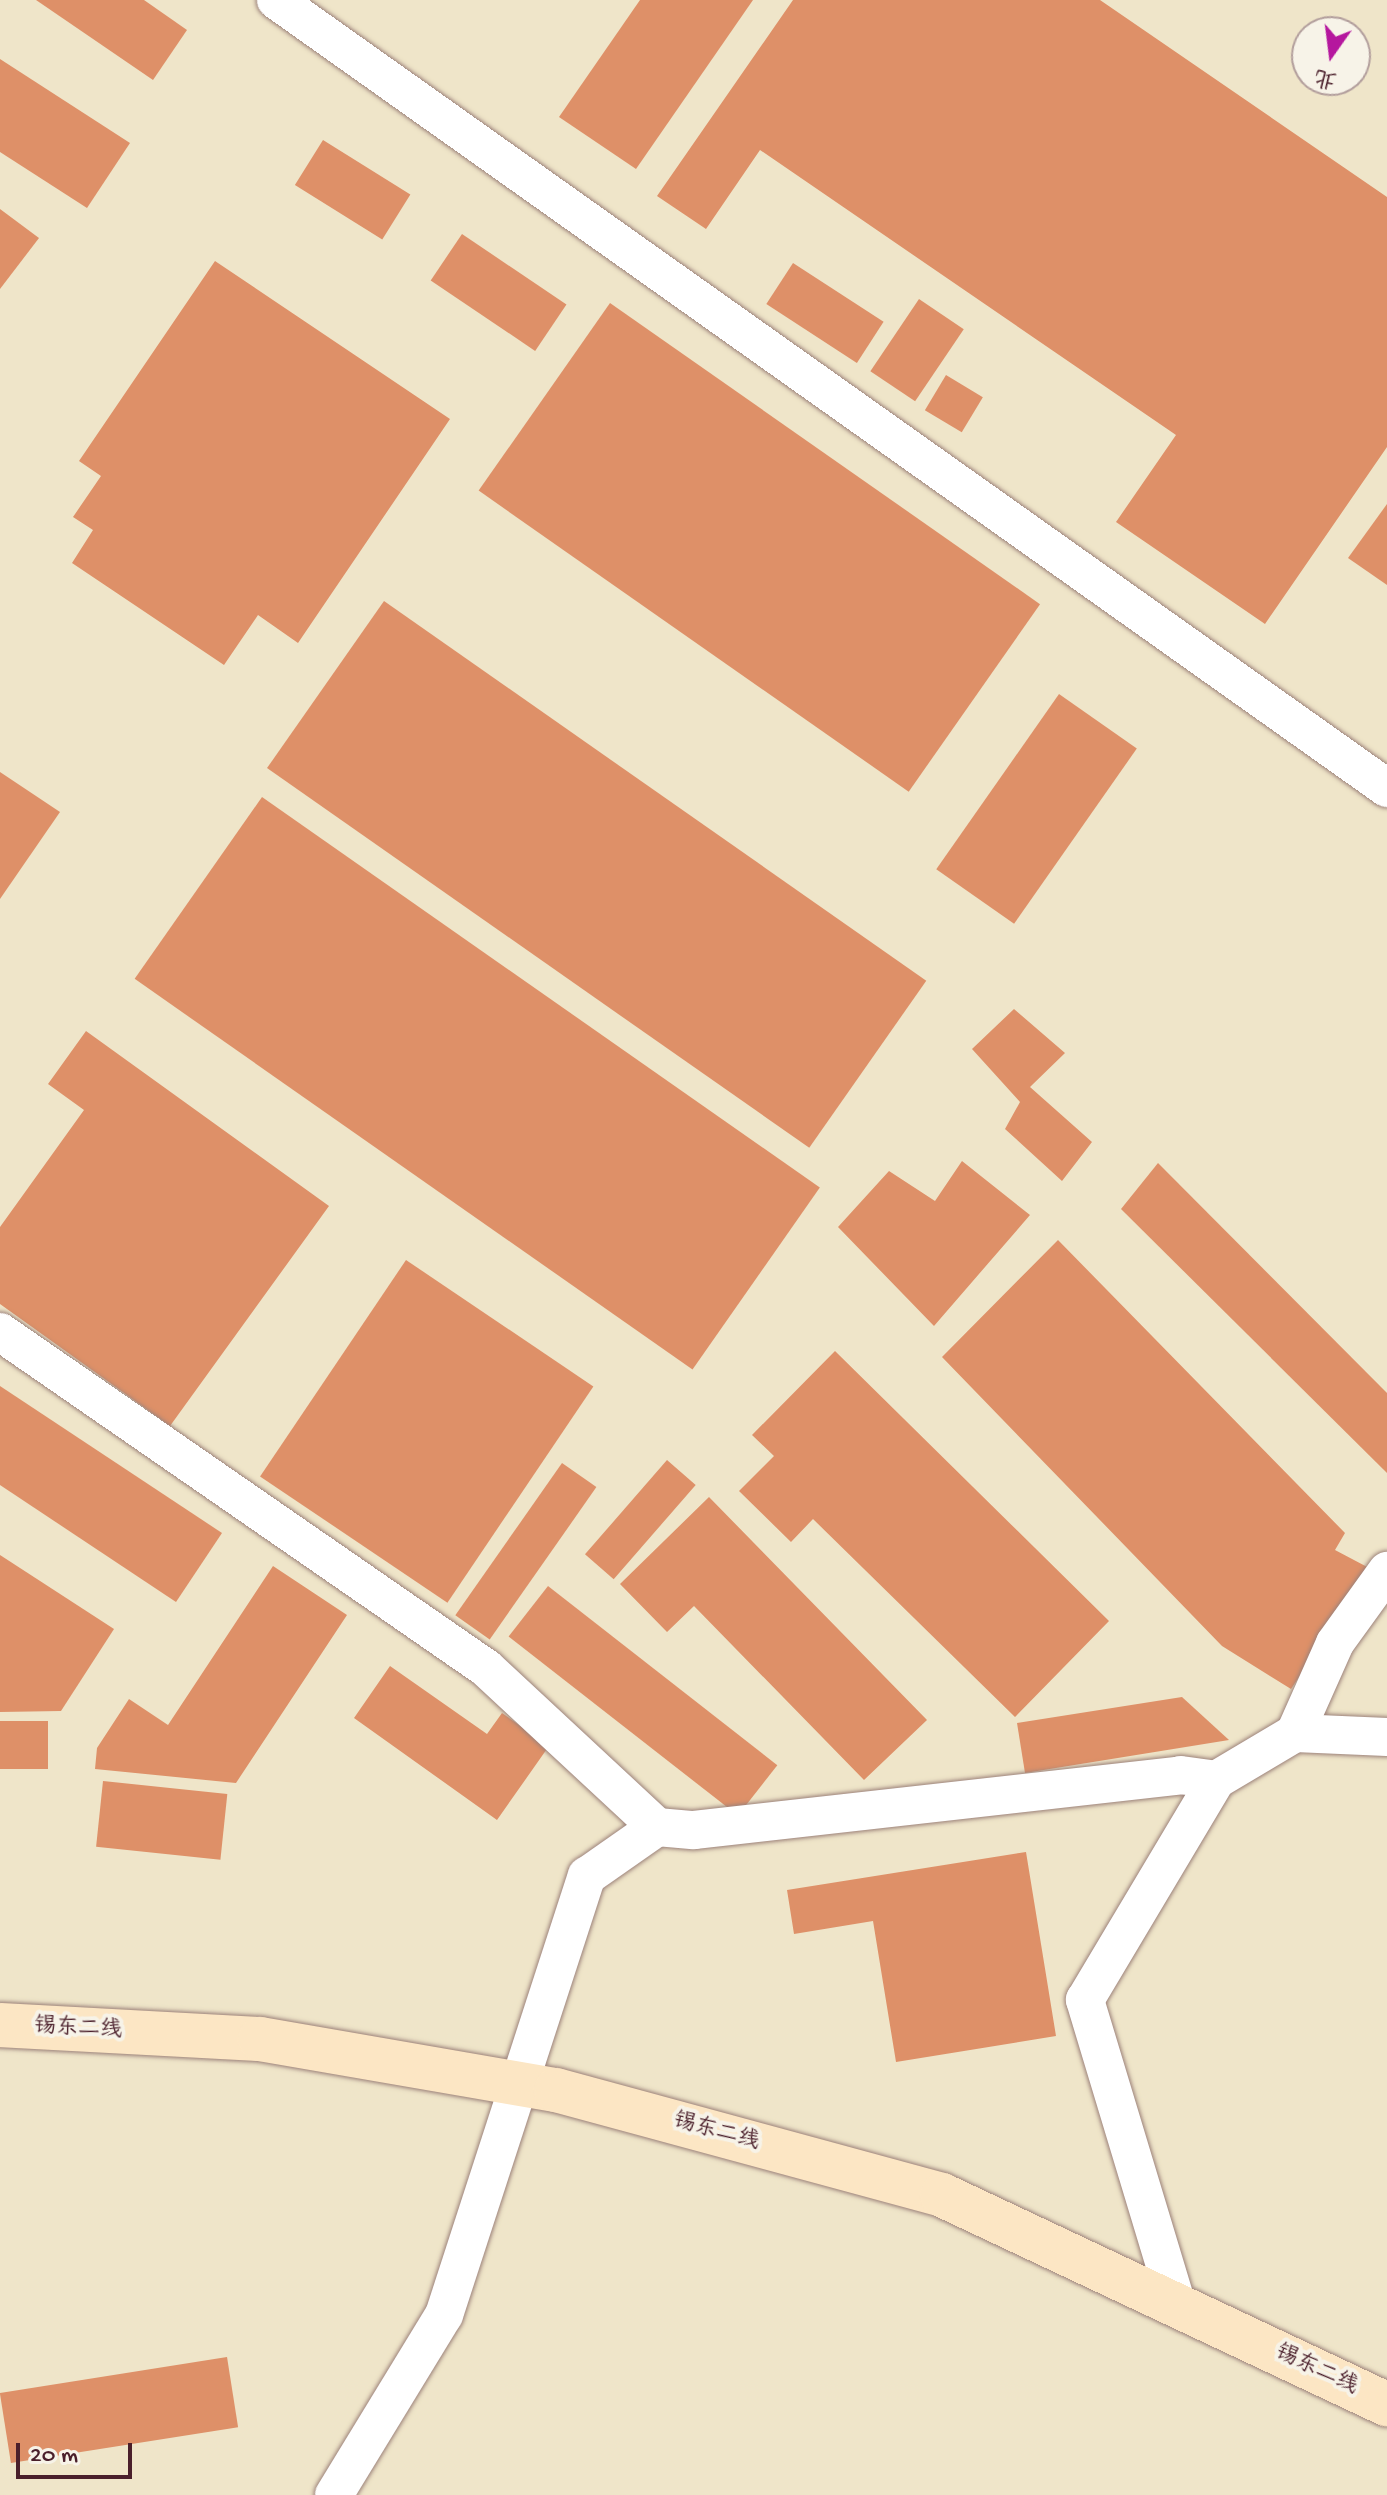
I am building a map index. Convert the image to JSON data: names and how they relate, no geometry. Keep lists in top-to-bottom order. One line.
{"streets":{"main road":["锡东二线"]},"scale_bar":"20 m","north":"bottom"}
